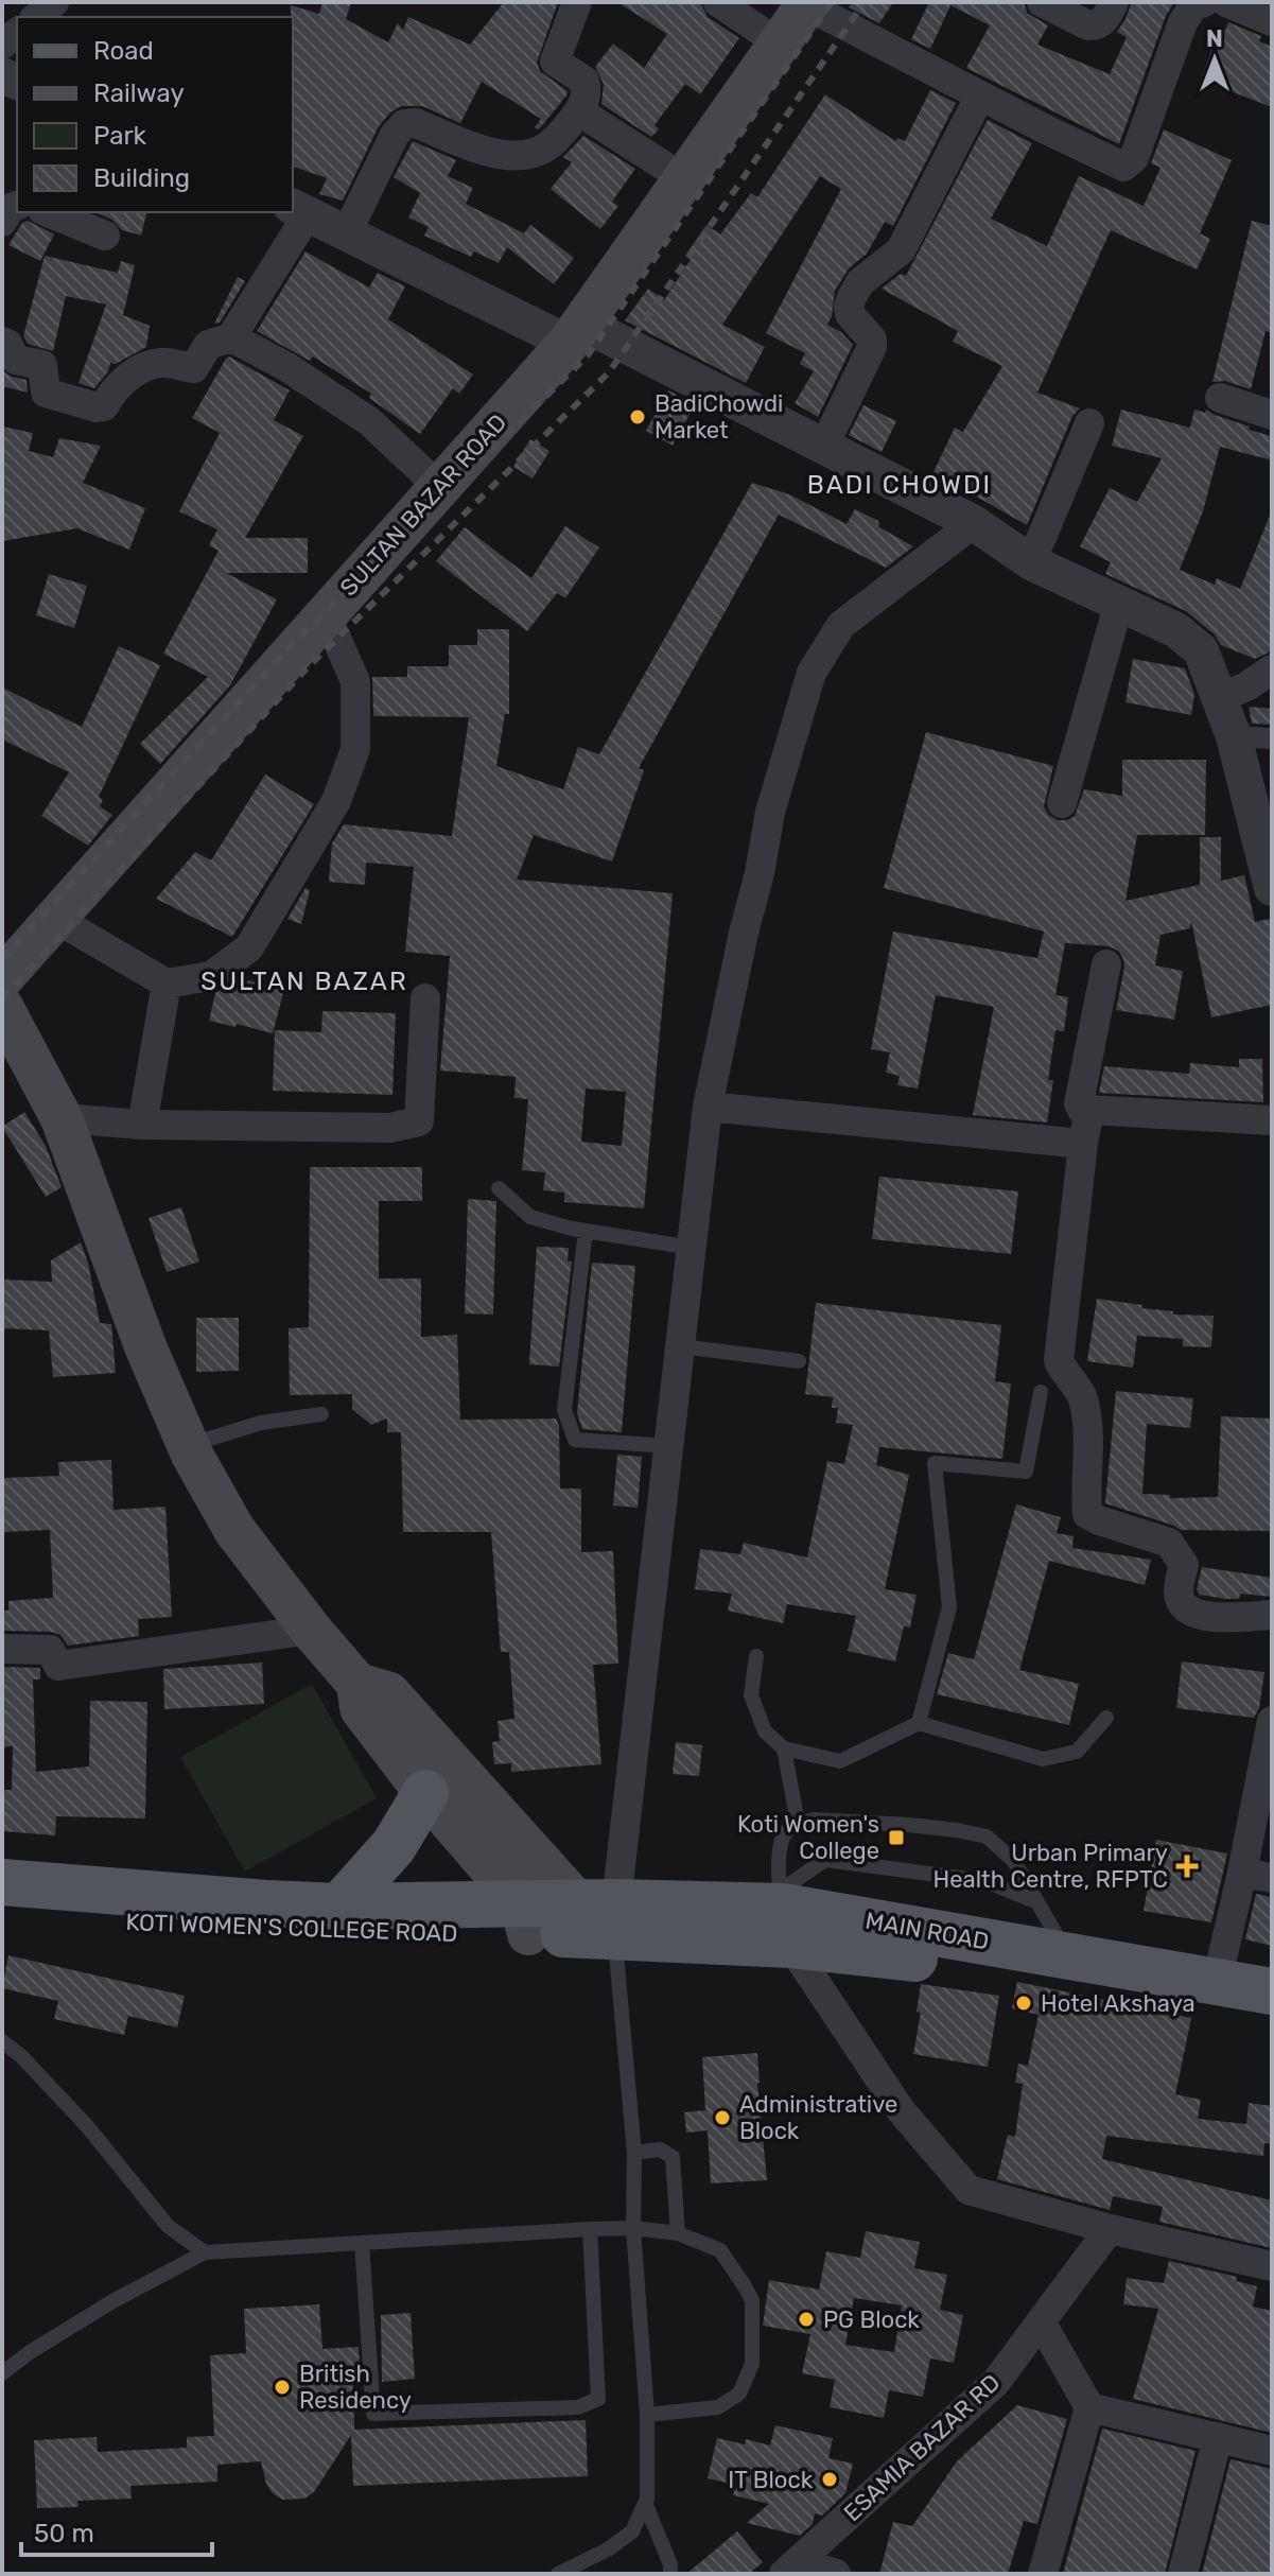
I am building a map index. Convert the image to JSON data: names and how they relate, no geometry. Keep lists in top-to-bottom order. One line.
{"streets":{"main road":["SULTAN BAZAR ROAD","KOTI WOMEN'S COLLEGE ROAD","MAIN ROAD"],"street":["ESAMIA BAZAR RD"]},"crossings":[["KOTI WOMEN'S COLLEGE ROAD","MAIN ROAD"]],"districts":["BADI CHOWDI","SULTAN BAZAR"],"places":{"other":["BadiChowdi Market","Hotel Akshaya","Administrative Block","PG Block","British Residency","IT Block"],"transit":["Koti Women's College"],"health":["Urban Primary Health Centre, RFPTC"]},"legend":["Road","Railway","Park","Building"],"scale_bar":"50 m","north":"top"}
